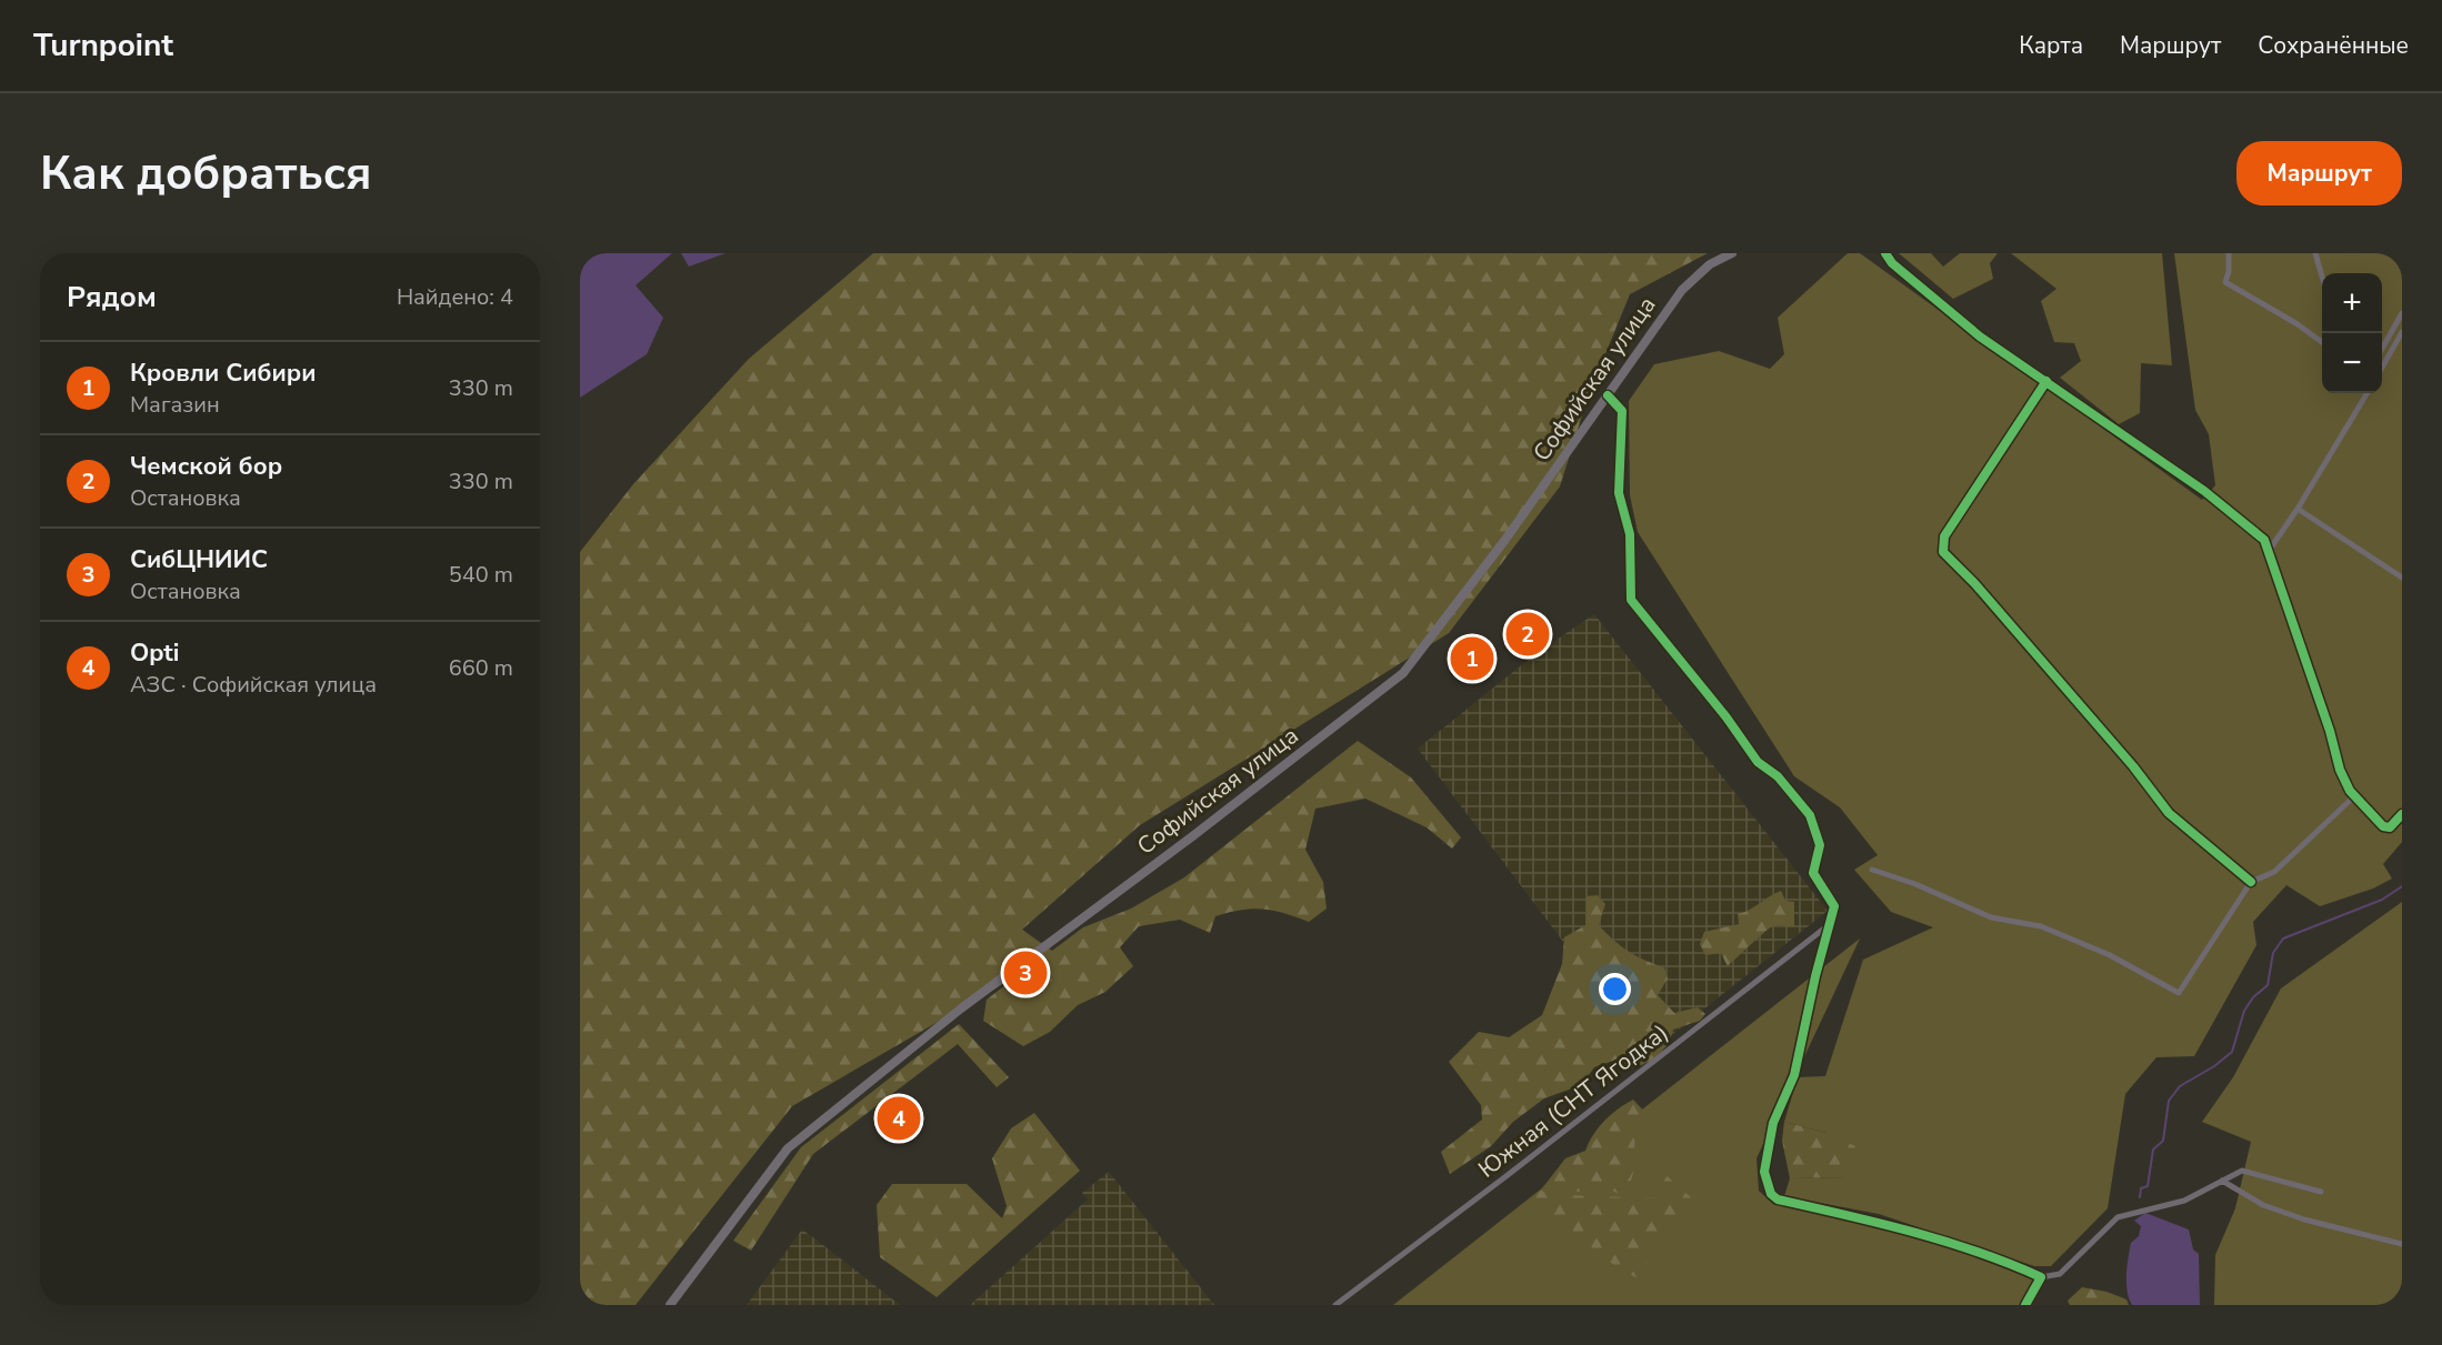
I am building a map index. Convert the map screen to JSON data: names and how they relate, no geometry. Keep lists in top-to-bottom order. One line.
{"streets":{"main road":["Софийская улица"],"street":["Южная (СНТ Ягодка)"]},"page":{"header":"Turnpoint","nav":["Карта","Маршрут","Сохранённые"],"buttons":"Маршрут","title":"Как добраться","heading":["Рядом","Найдено: 4"],"map_buttons":["+","−"],"list":[{"mark":"1","name":"Кровли Сибири","note":"Магазин","value":"330 m"},{"mark":"2","name":"Чемской бор","note":"Остановка","value":"330 m"},{"mark":"3","name":"СибЦНИИС","note":"Остановка","value":"540 m"},{"mark":"4","name":"Opti","note":"АЗС · Софийская улица","value":"660 m"}],"pins":["2","1","3","4"]}}
